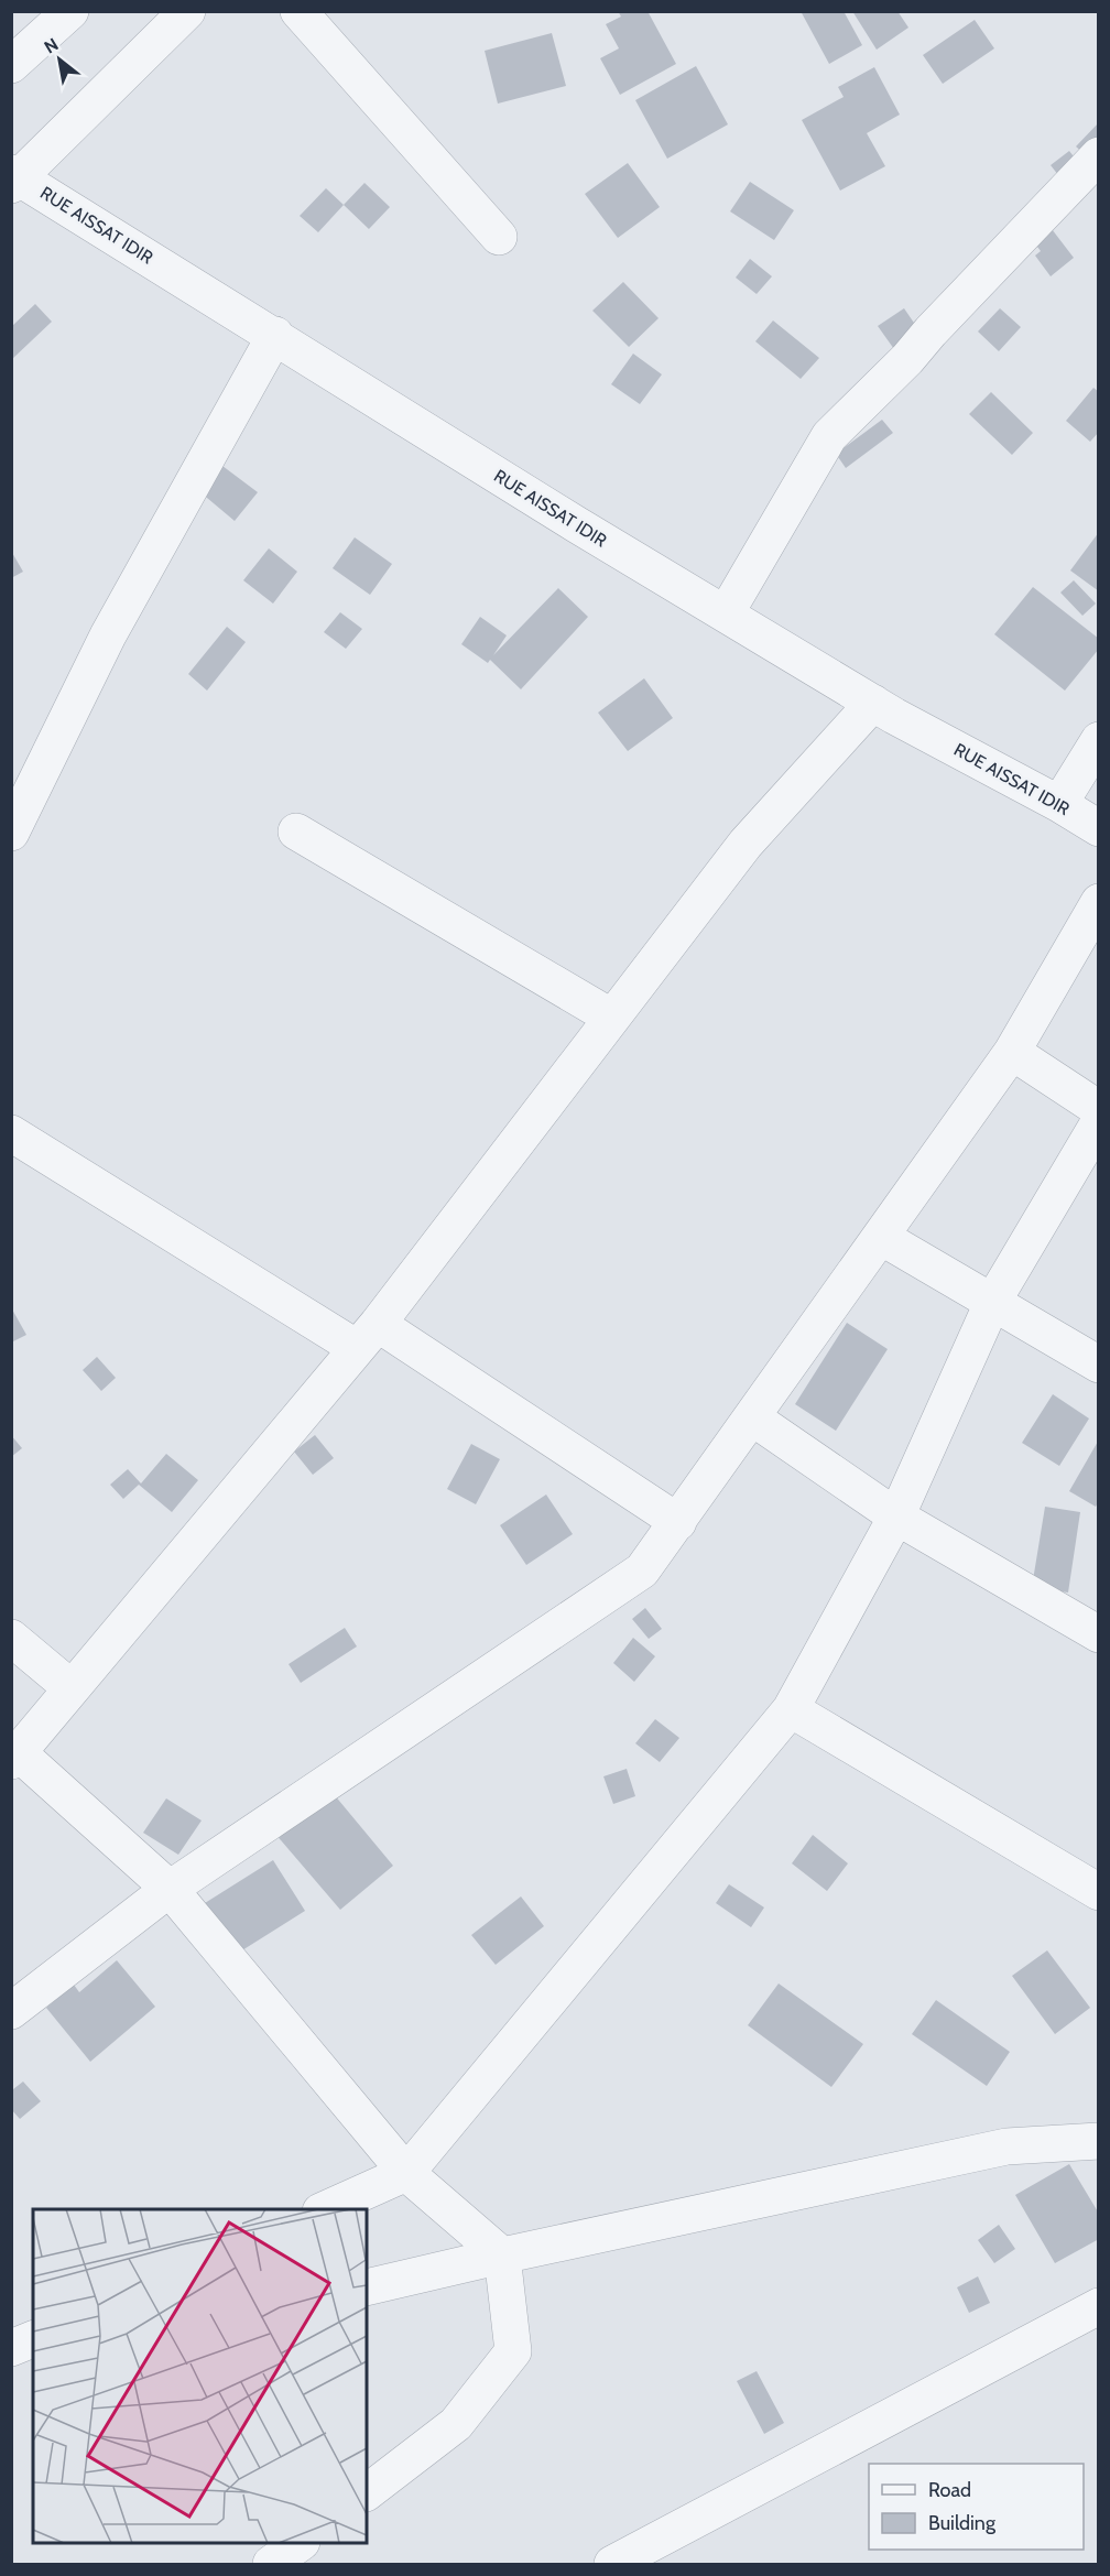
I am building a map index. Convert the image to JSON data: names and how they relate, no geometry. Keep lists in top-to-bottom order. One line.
{"streets":{"street":["RUE AISSAT IDIR"]},"legend":["Road","Building"],"north":"top left"}
